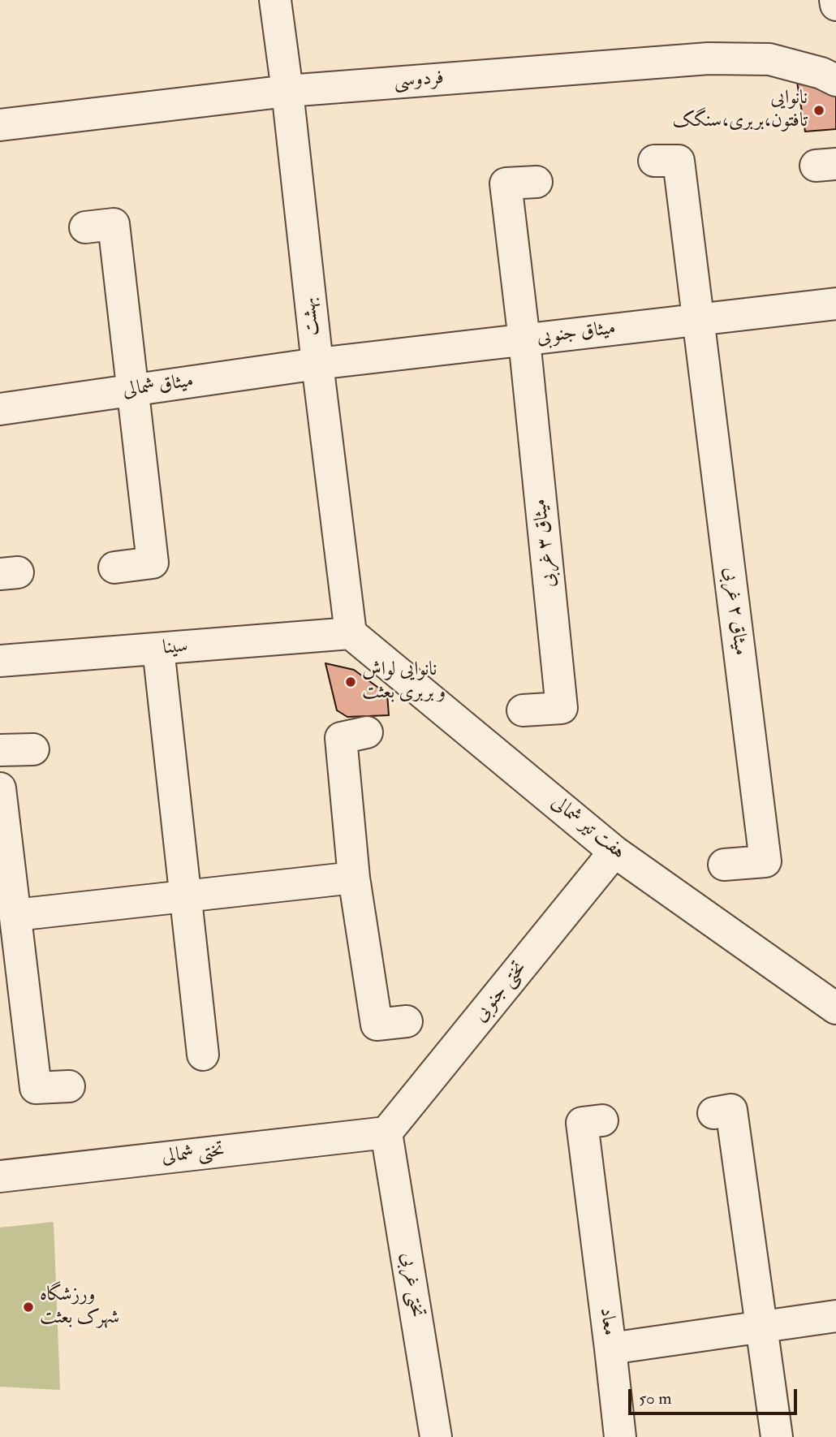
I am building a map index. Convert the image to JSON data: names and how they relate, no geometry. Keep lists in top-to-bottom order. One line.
{"streets":{"street":["فردوسی","بهشت","میثاق جنوبی","میثاق شمالی","میثاق ۳ غربی","میثاق ۲ غربی","سینا","هفت تیر شمالی","تختی جنوبی","تختی شمالی","تختی غربی","معاد"]},"crossings":[["فردوسی","بهشت"],["بهشت","میثاق جنوبی"],["بهشت","میثاق شمالی"],["بهشت","سینا"],["بهشت","هفت تیر شمالی"],["میثاق جنوبی","میثاق شمالی"],["میثاق جنوبی","میثاق ۳ غربی"],["میثاق جنوبی","میثاق ۲ غربی"],["سینا","هفت تیر شمالی"],["هفت تیر شمالی","تختی جنوبی"],["تختی جنوبی","تختی شمالی"],["تختی جنوبی","تختی غربی"],["تختی شمالی","تختی غربی"]],"places":["نانوایی تافتون،بربری،سنگک","نانوایی لواش و بربری بعثت","ورزشگاه شهرک بعثت"],"scale_bar":"50 m"}
